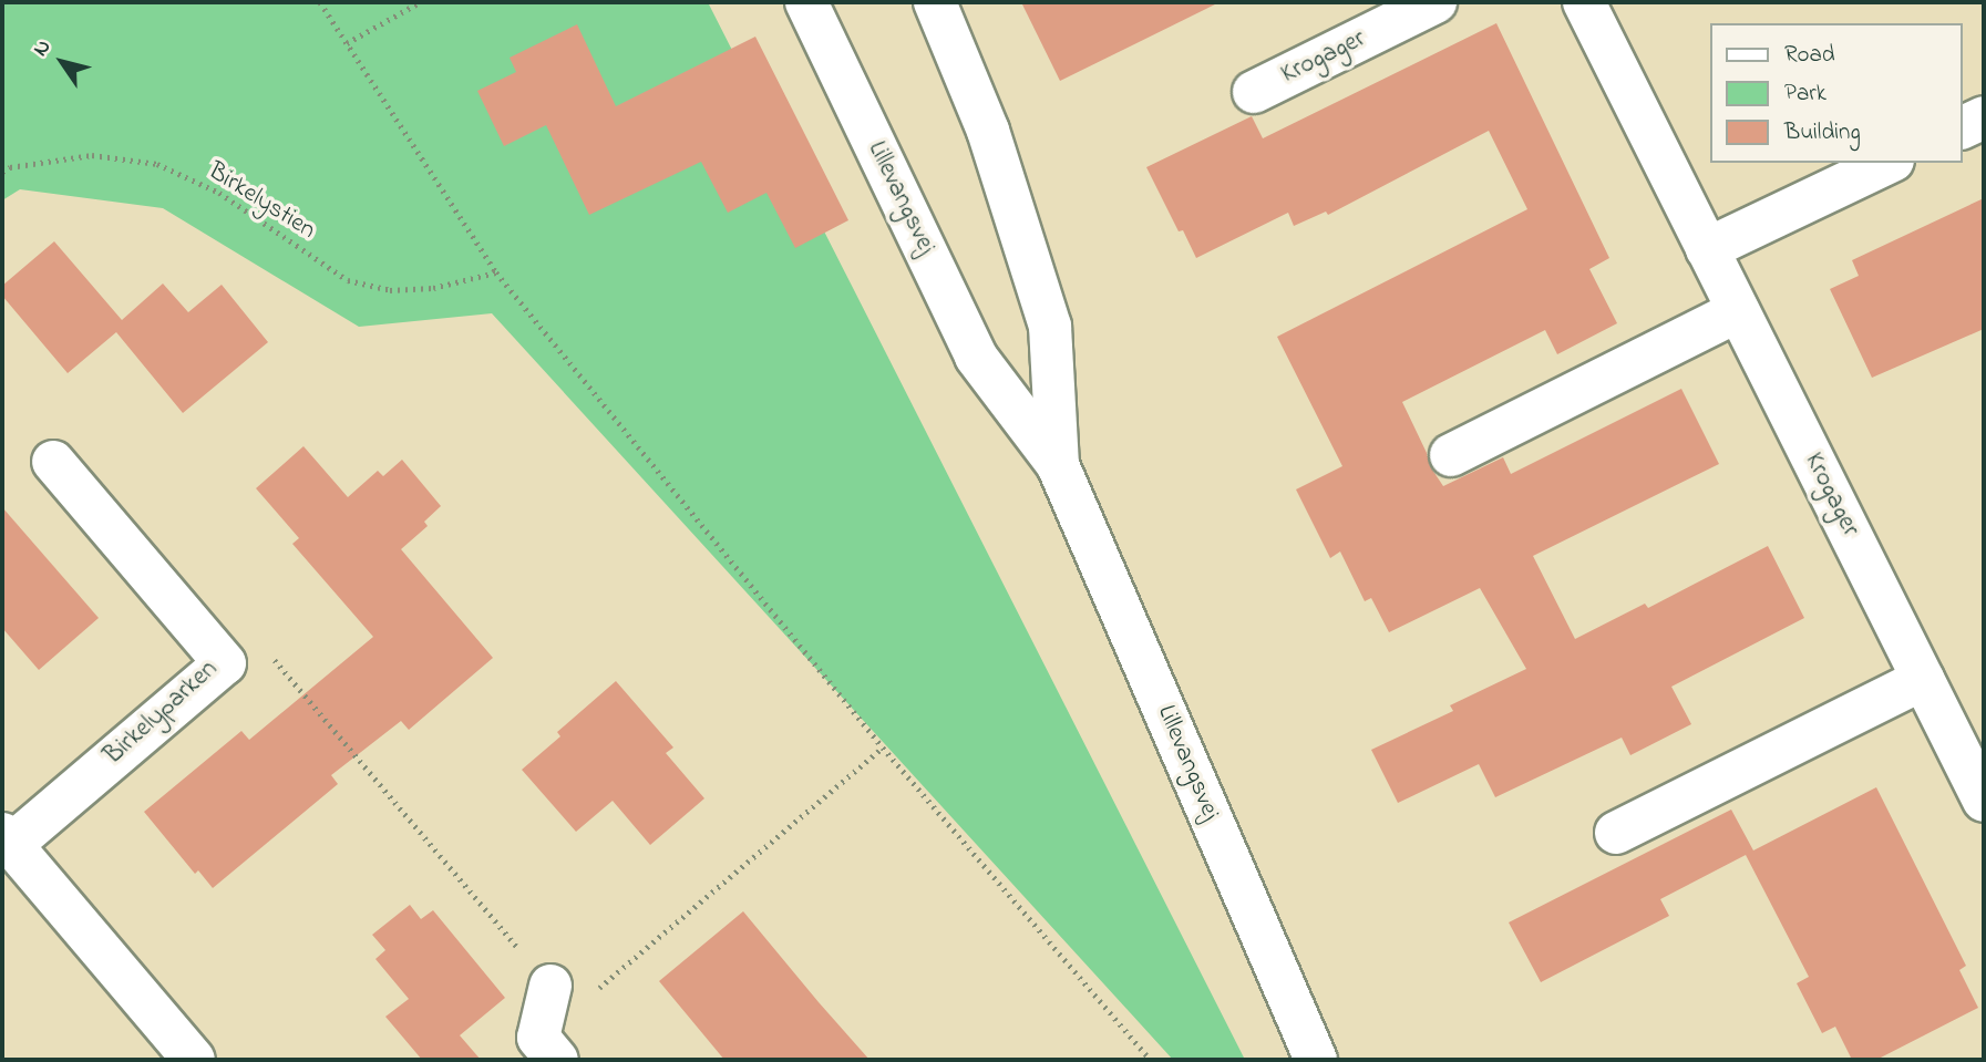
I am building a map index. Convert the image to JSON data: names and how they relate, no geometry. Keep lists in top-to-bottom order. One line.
{"streets":{"street":["Krogager","Lillevangsvej","Birkelyparken"],"path":["Birkelystien"]},"legend":["Road","Park","Building"],"north":"top left"}
